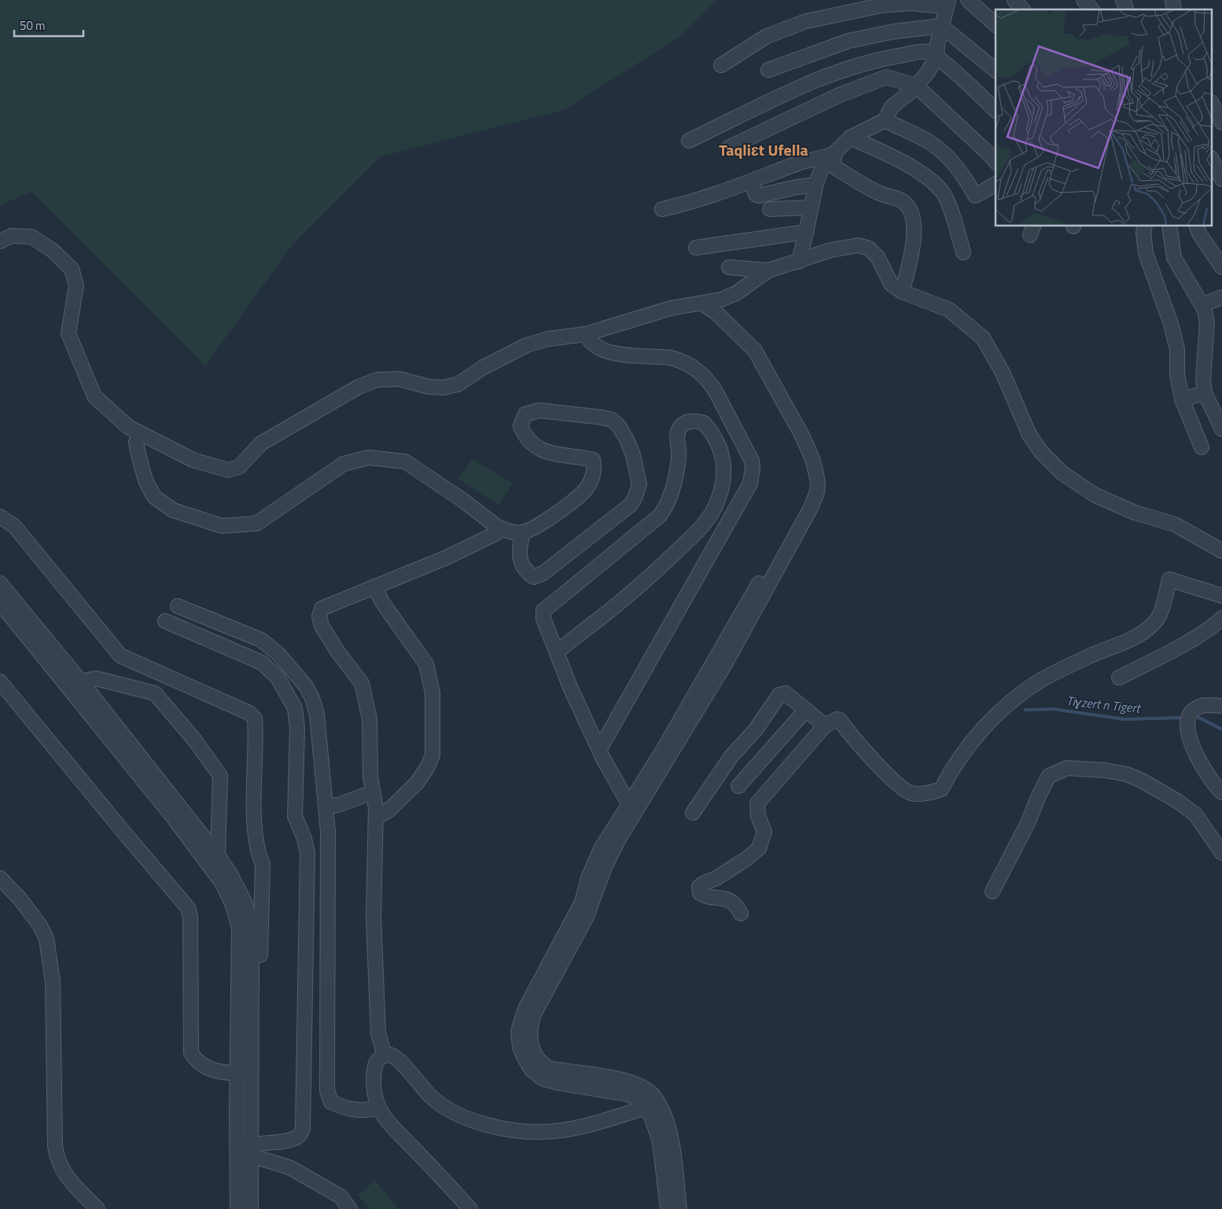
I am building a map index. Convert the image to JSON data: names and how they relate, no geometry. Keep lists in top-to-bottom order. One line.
{"districts":["Taqliɛt Ufella"],"water":["Tiɣzert n Tigert"],"scale_bar":"50 m"}
